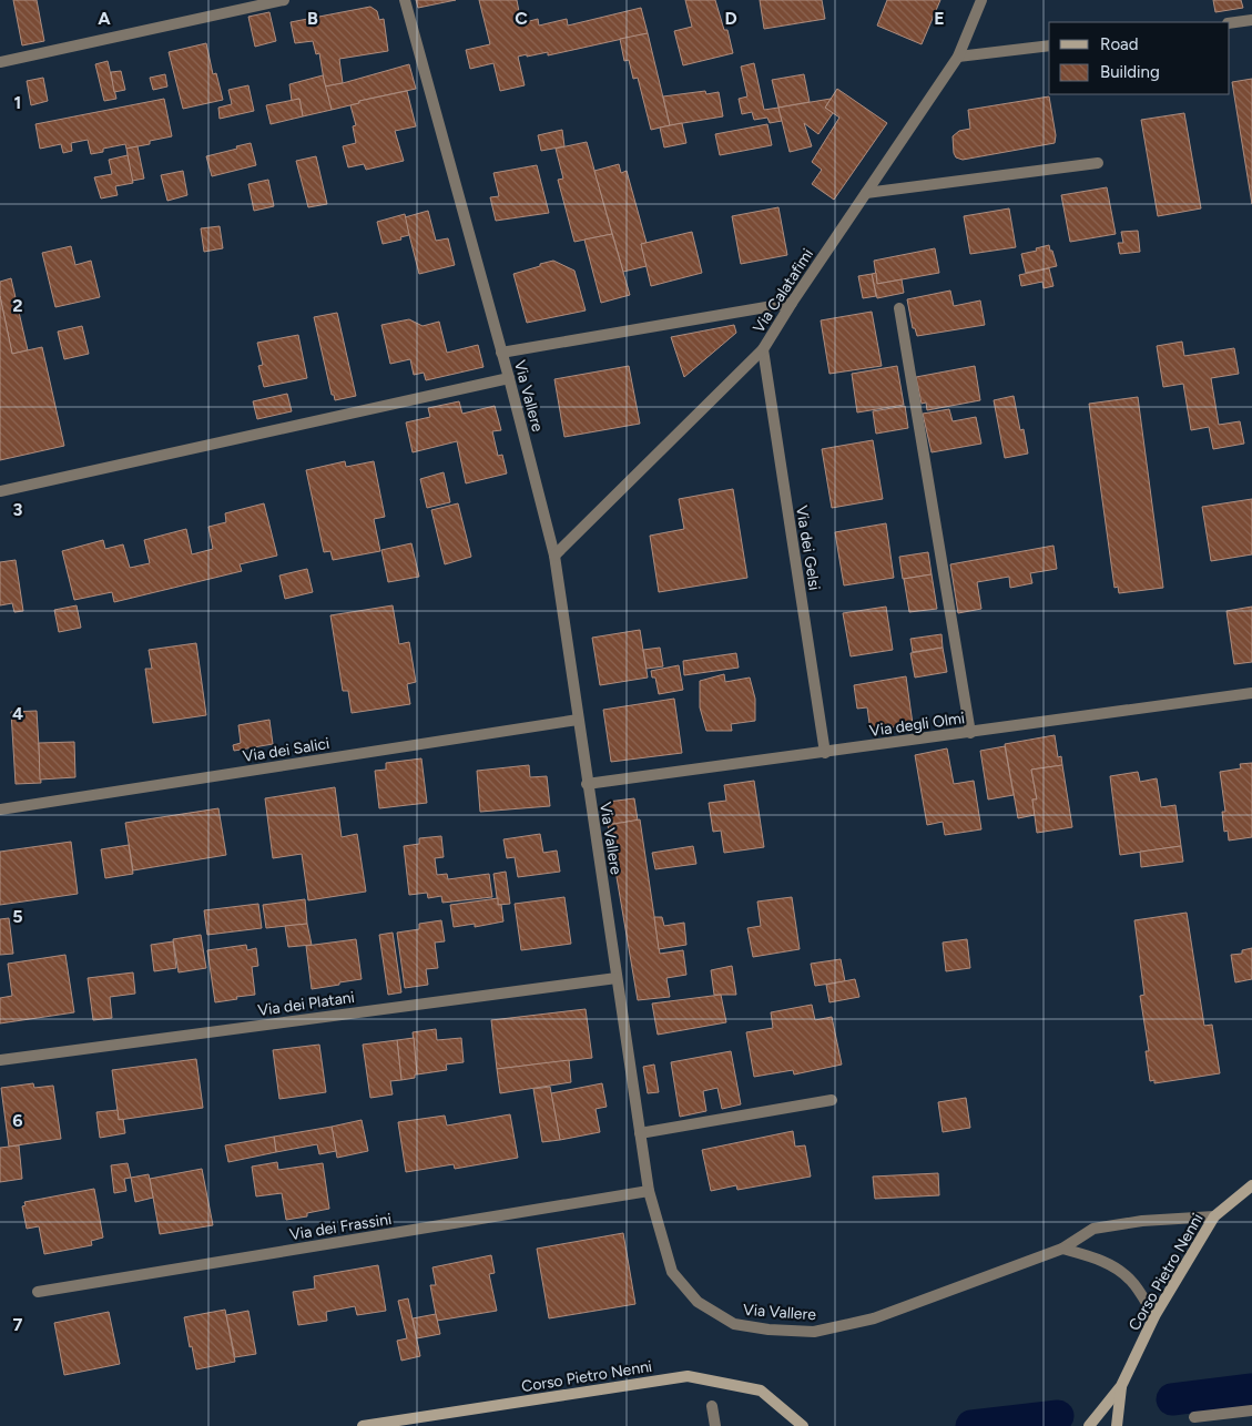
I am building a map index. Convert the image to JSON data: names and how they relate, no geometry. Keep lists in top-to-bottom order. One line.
{"streets":{"main road":["Corso Pietro Nenni"],"street":["Via Calatafimi","Via Vallere","Via dei Gelsi","Via degli Olmi","Via dei Salici","Via dei Platani","Via dei Frassini"]},"crossings":[["Via Calatafimi","Via Vallere"],["Via Calatafimi","Via dei Gelsi"],["Via Vallere","Via degli Olmi"],["Via Vallere","Via dei Salici"],["Via Vallere","Via dei Platani"],["Via Vallere","Via dei Frassini"],["Via Vallere","Corso Pietro Nenni"],["Via dei Gelsi","Via degli Olmi"]],"legend":["Road","Building"],"grid":{"columns":["A","B","C","D","E"],"rows":["1","2","3","4","5","6","7"]}}
